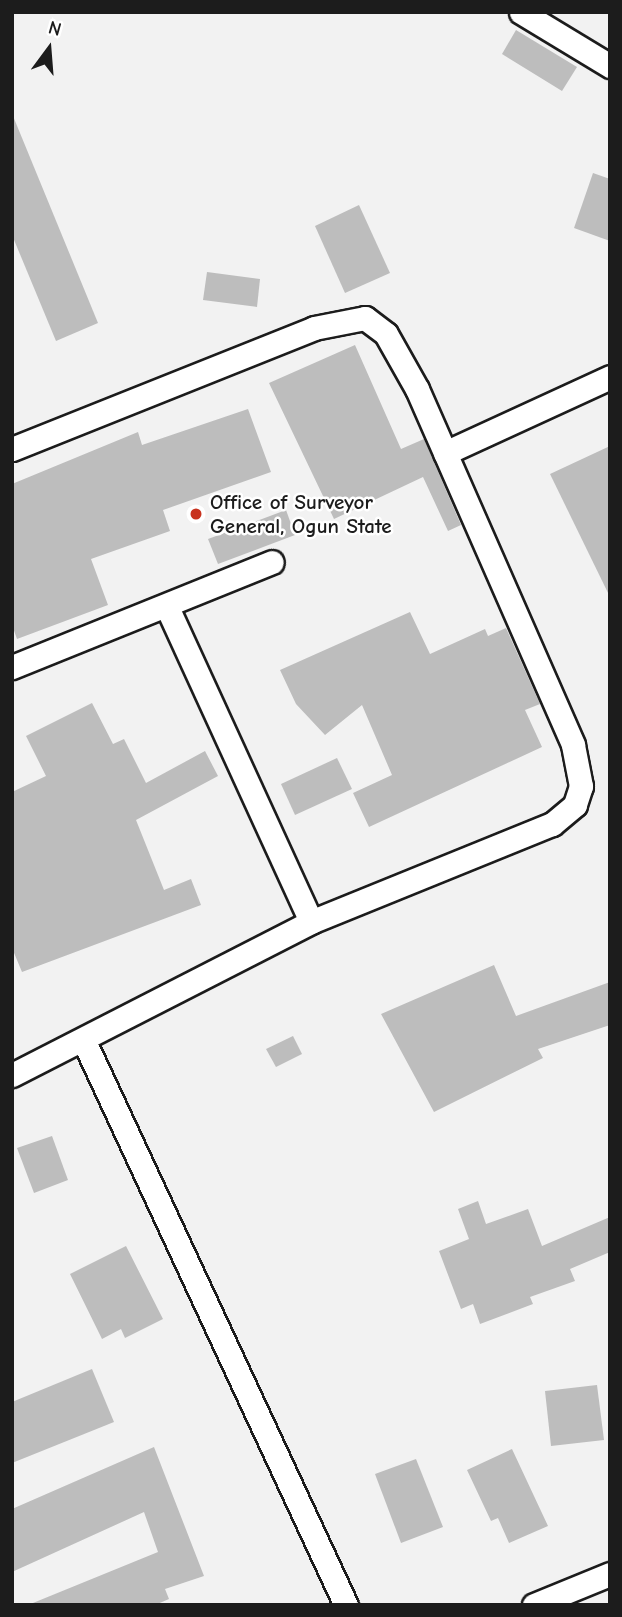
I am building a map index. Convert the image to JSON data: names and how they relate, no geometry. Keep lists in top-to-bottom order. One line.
{"places":["Office of Surveyor General, Ogun State"],"north":"top"}
